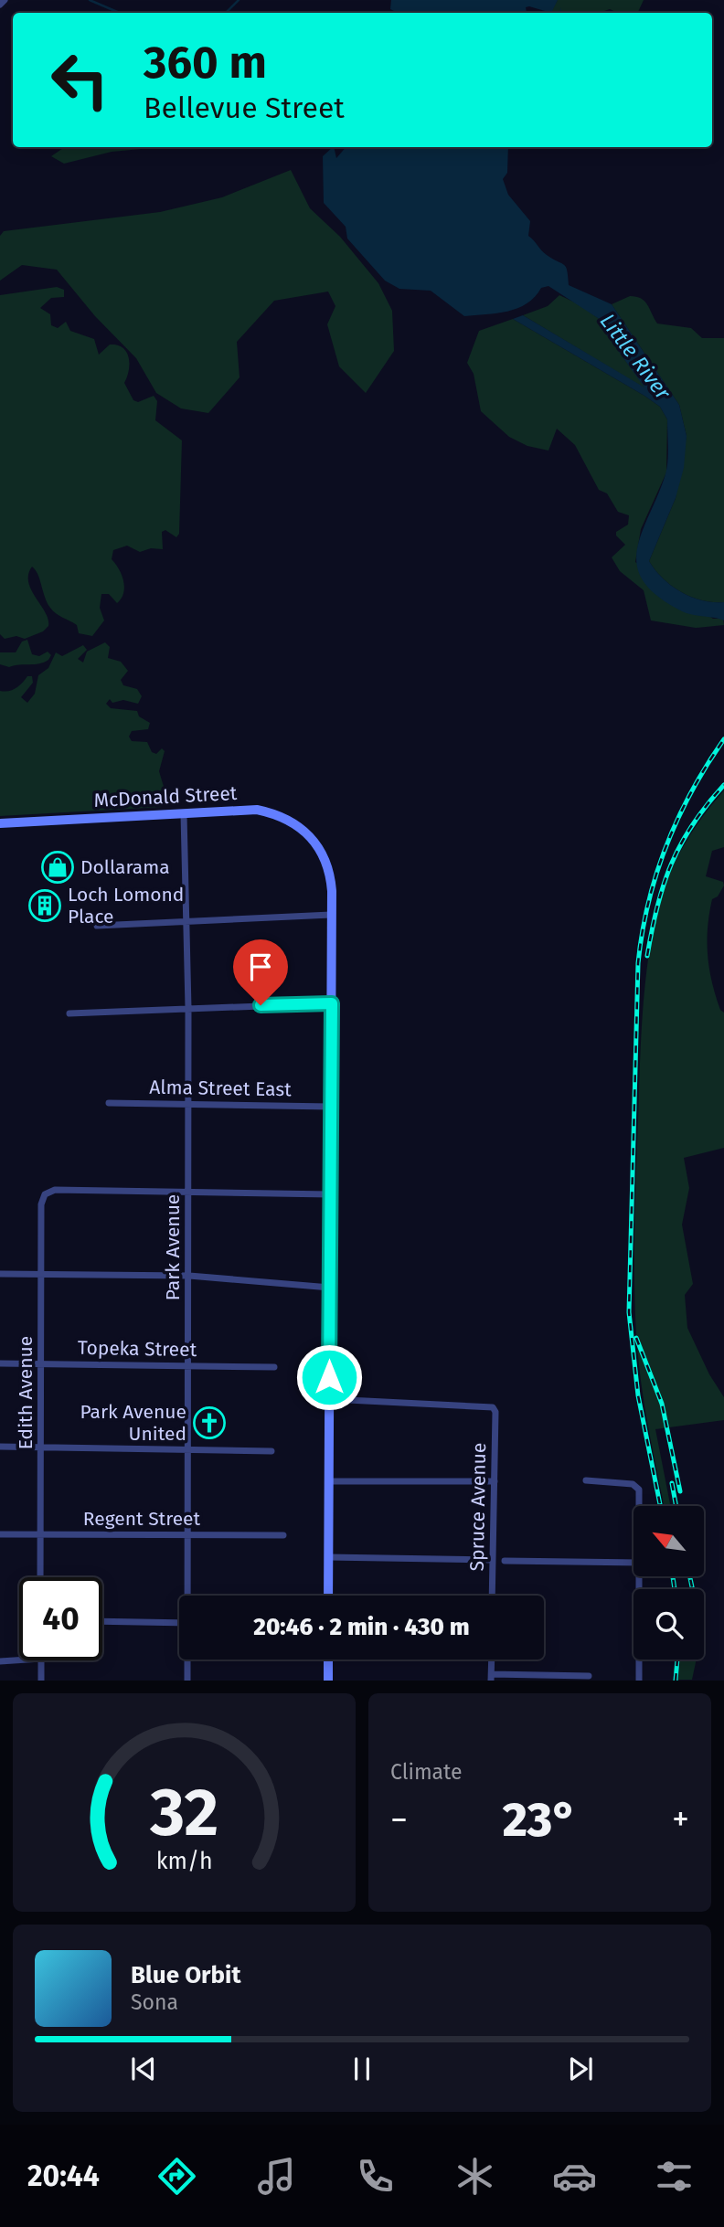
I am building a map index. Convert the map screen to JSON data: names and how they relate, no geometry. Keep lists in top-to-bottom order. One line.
{"streets":{"street":["McDonald Street","Alma Street East","Park Avenue","Topeka Street","Edith Avenue","Spruce Avenue","Regent Street"]},"crossings":[["McDonald Street","Park Avenue"],["Alma Street East","Park Avenue"],["Park Avenue","Topeka Street"],["Park Avenue","Edith Avenue"],["Park Avenue","Regent Street"],["Topeka Street","Edith Avenue"],["Edith Avenue","Regent Street"]],"water":["Little River"],"places":{"shop":["Dollarama"],"building":["Loch Lomond Place"],"church":["Park Avenue United"]},"north":"top left","page":{"turn":["360 m","Bellevue Street"],"limit":"40","trip":"20:46 · 2 min · 430 m","tile":"Climate","heat":["−","23°","+"],"song":["Blue Orbit","Sona"],"tabs":"20:44","gauge":["32","km/h"]}}
